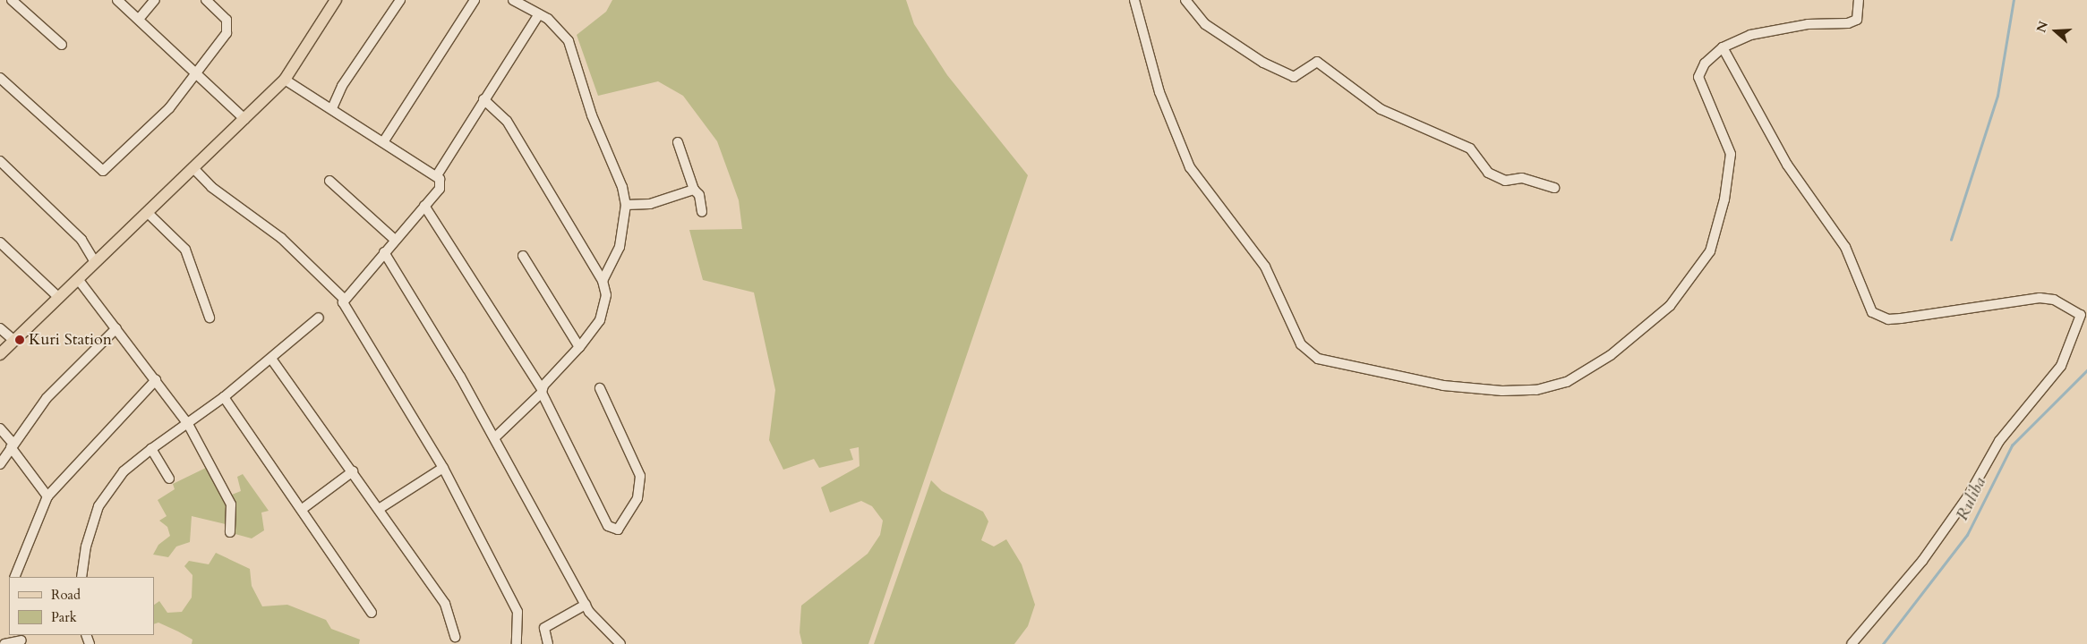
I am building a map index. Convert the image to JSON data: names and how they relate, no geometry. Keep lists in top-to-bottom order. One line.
{"water":["Ruliba"],"places":["Kuri Station"],"legend":["Road","Park"],"north":"left"}
